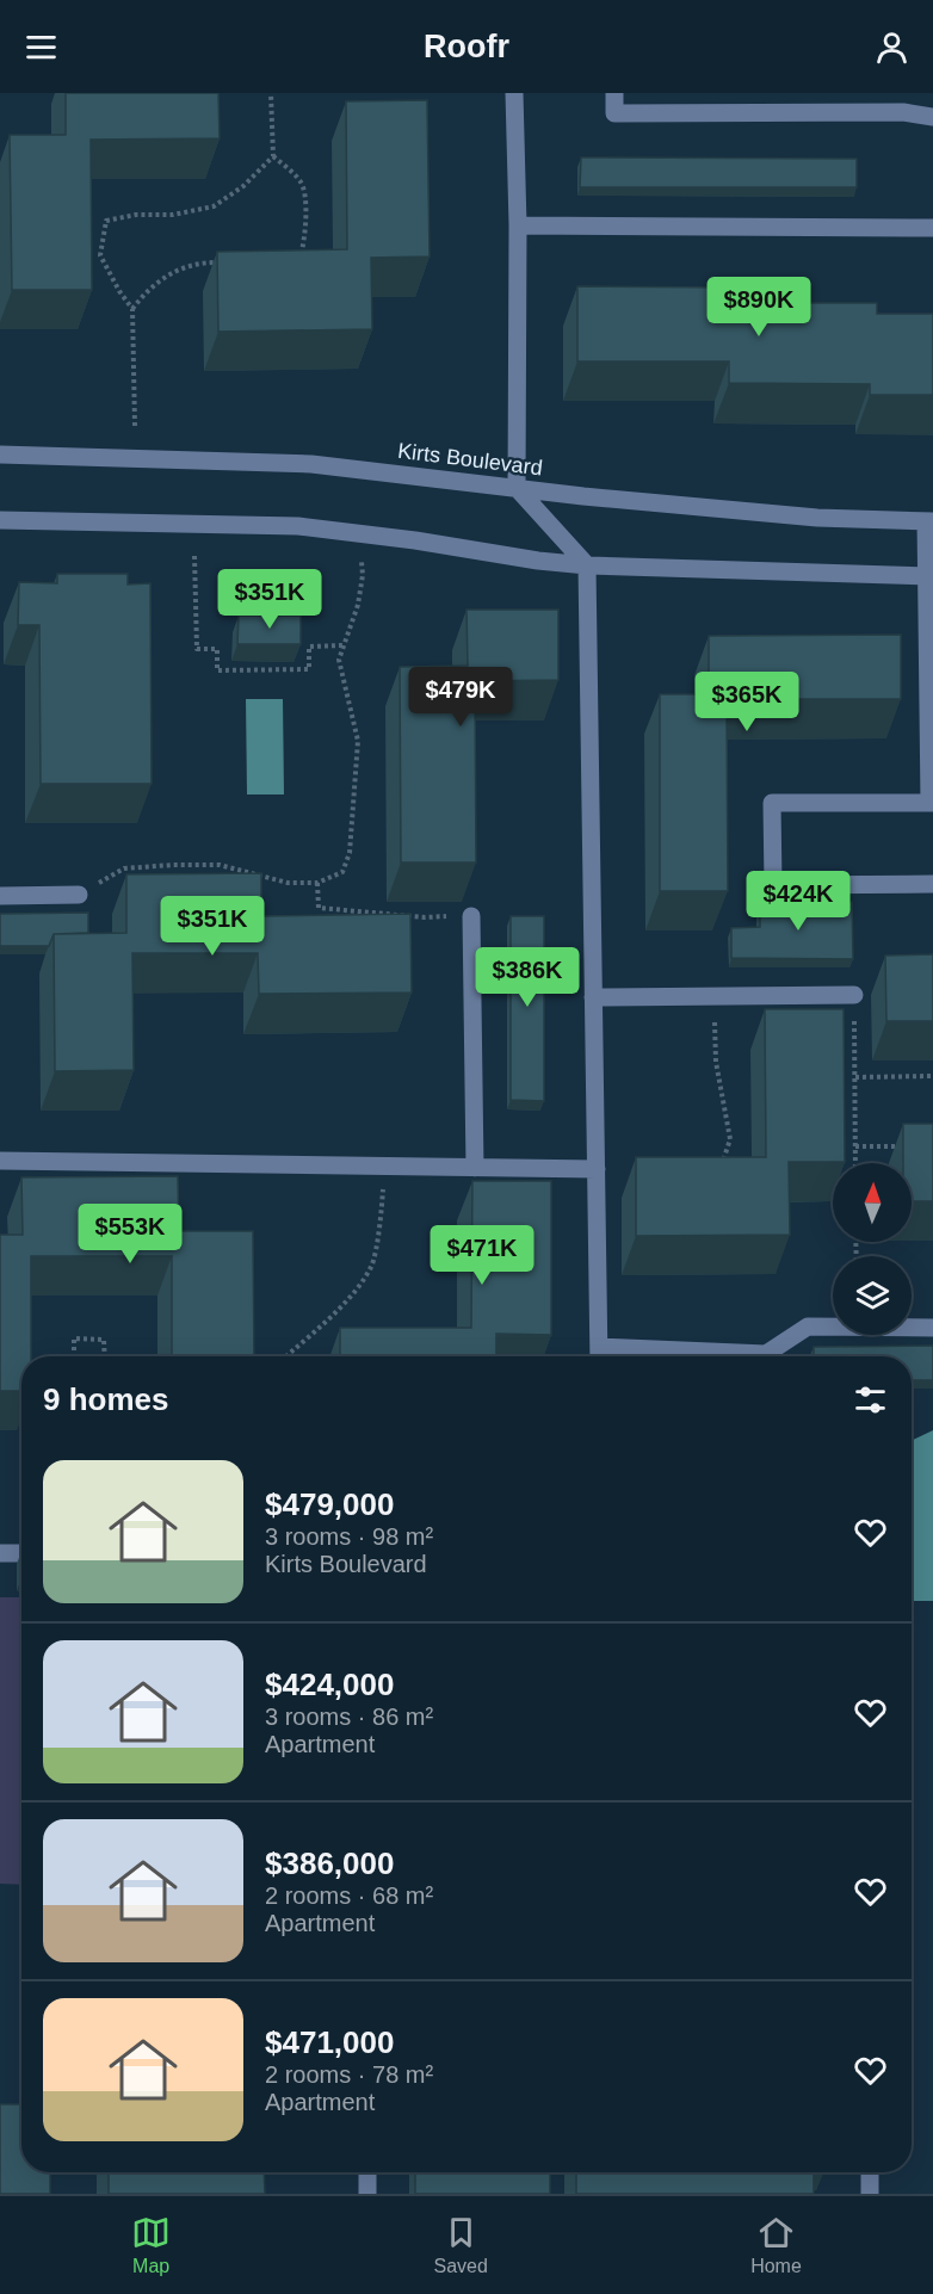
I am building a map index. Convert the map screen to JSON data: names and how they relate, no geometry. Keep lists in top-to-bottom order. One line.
{"streets":{"street":["Kirts Boulevard"]},"north":"top","page":{"header":"Roofr","price":["$890K","$351K","$479K","$365K","$424K","$351K","$386K","$553K","$471K"],"heading":"9 homes","list":[{"name":"$479,000","note":"3 rooms · 98 m² · Kirts Boulevard"},{"name":"$424,000","note":"3 rooms · 86 m² · Apartment"},{"name":"$386,000","note":"2 rooms · 68 m² · Apartment"},{"name":"$471,000","note":"2 rooms · 78 m² · Apartment"}],"tabs":["Map","Saved","Home"]}}
